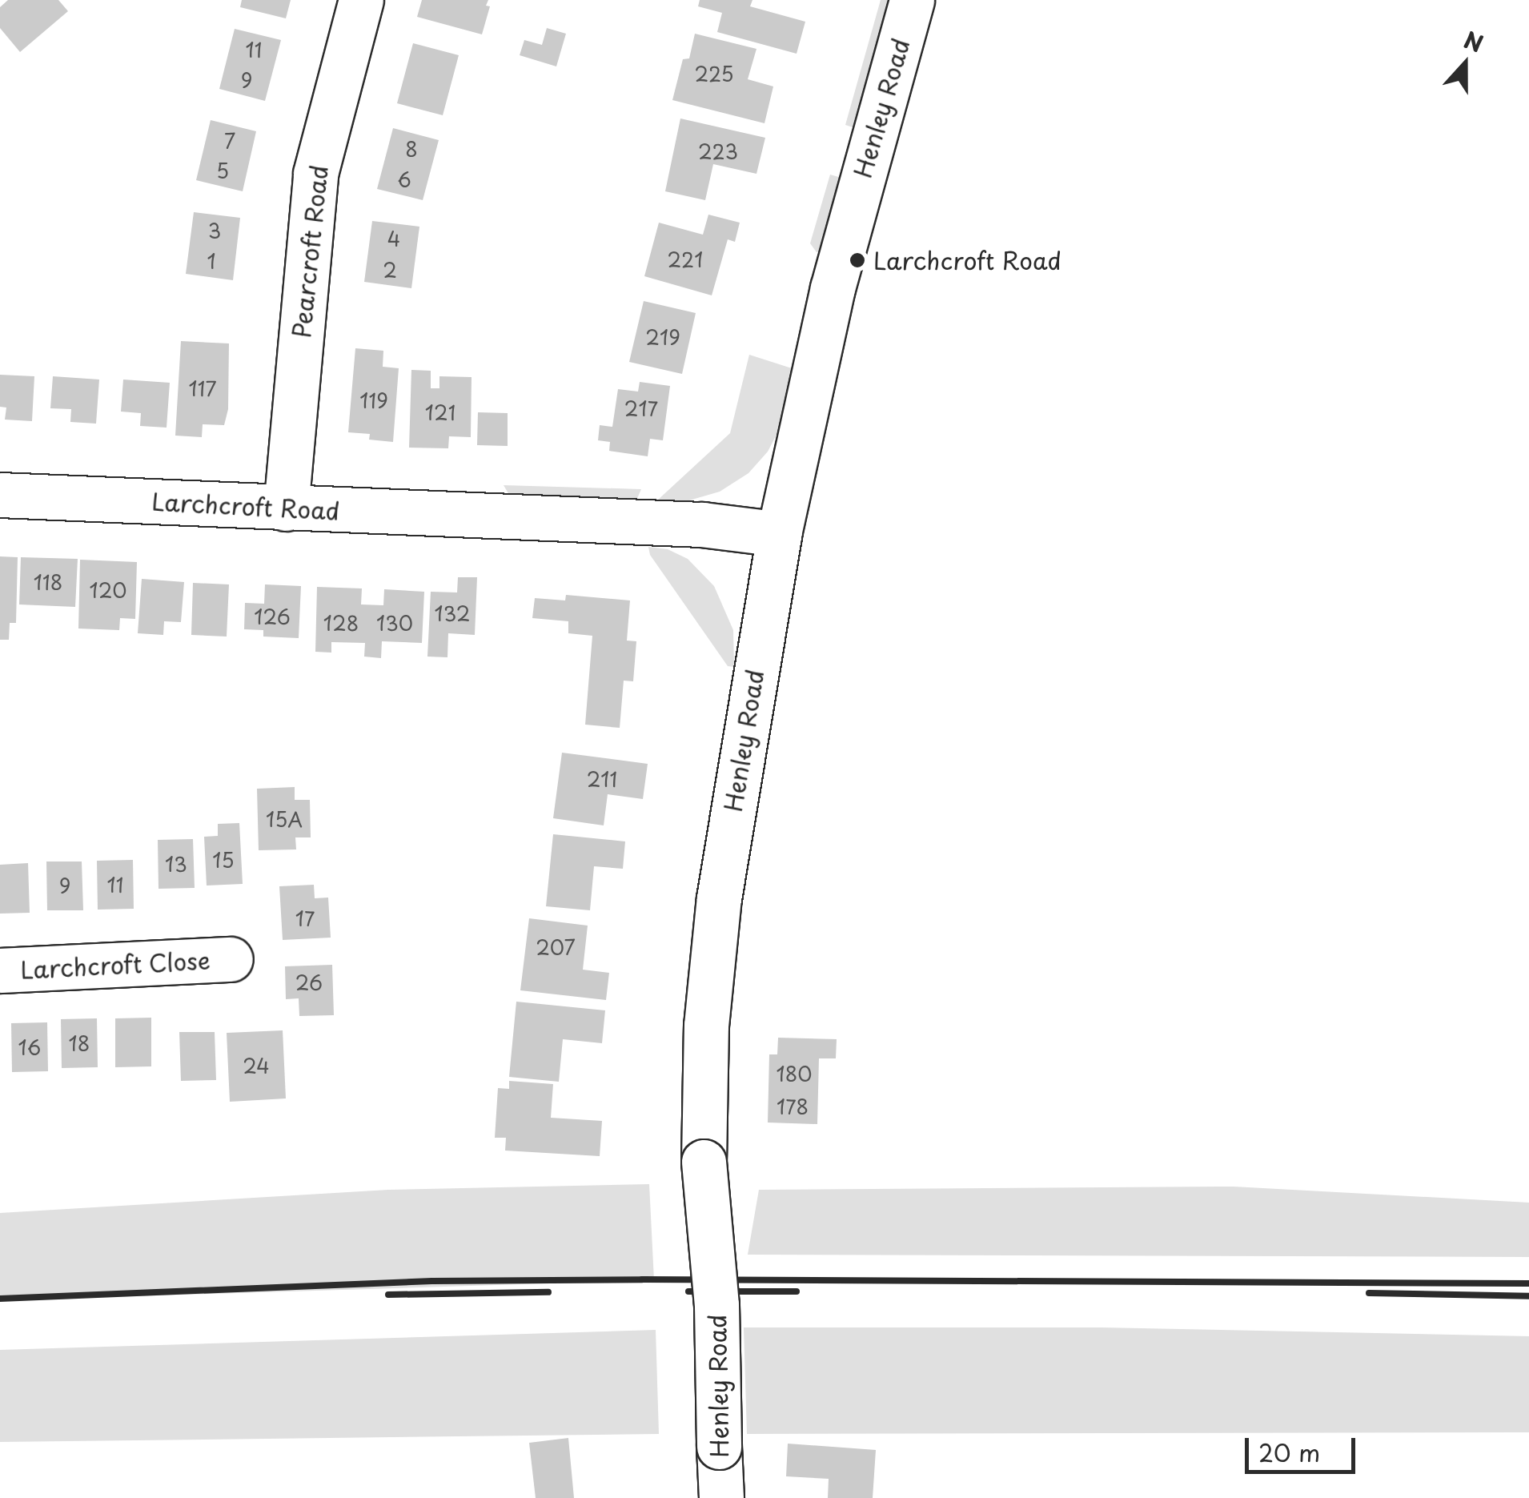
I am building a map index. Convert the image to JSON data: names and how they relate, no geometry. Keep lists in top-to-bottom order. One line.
{"streets":{"street":["Henley Road","Pearcroft Road","Larchcroft Road","Larchcroft Close"]},"crossings":[["Henley Road","Larchcroft Road"],["Pearcroft Road","Larchcroft Road"]],"places":["Larchcroft Road"],"house_numbers":["11","225","9","7","8","223","5","6","3","4","221","1","2","219","117","119","217","121","118","120","132","126","128","130","211","15A","15","13","11","9","17","207","26","18","16","24","180","178"],"scale_bar":"20 m","north":"top"}
